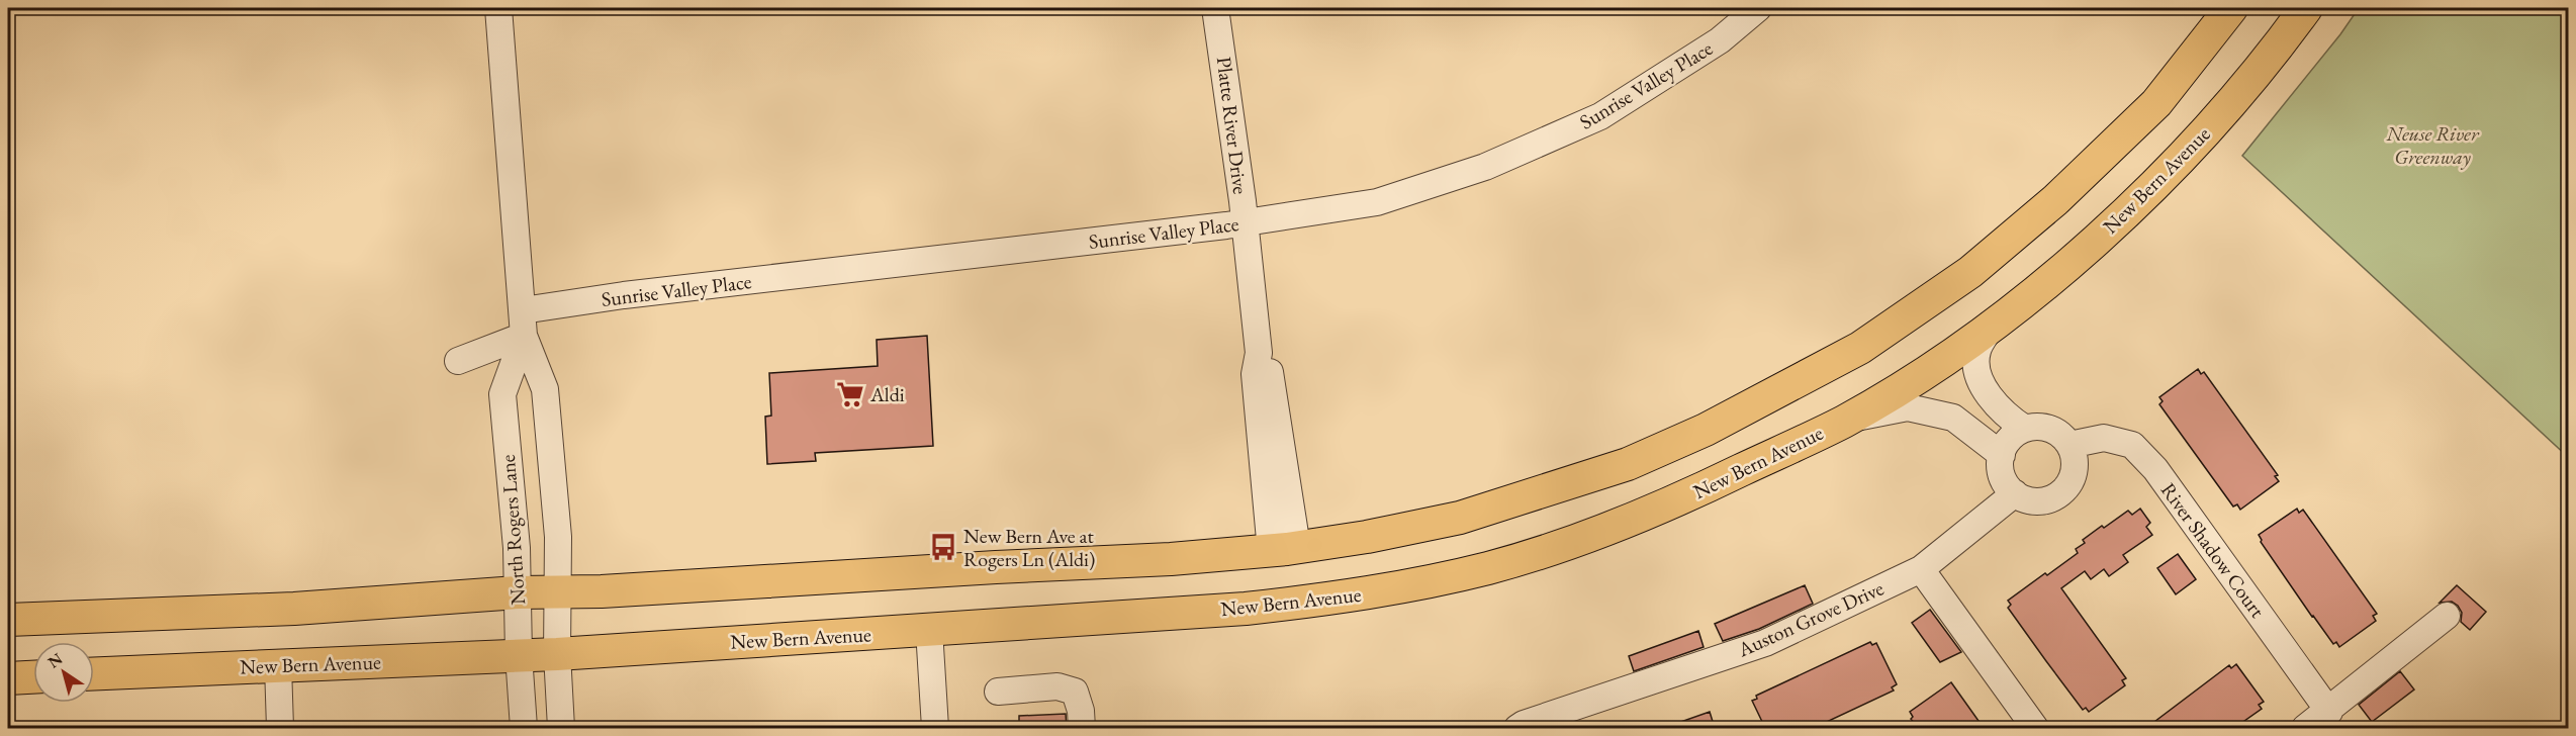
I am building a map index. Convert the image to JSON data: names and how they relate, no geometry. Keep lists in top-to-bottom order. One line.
{"streets":{"main road":["New Bern Avenue"],"street":["Sunrise Valley Place","Platte River Drive","North Rogers Lane","River Shadow Court","Auston Grove Drive"]},"crossings":[["Sunrise Valley Place","Platte River Drive"],["Sunrise Valley Place","North Rogers Lane"],["New Bern Avenue","North Rogers Lane"],["River Shadow Court","Auston Grove Drive"]],"parks":["Neuse River Greenway"],"places":{"supermarket":["Aldi"],"bus stop":["New Bern Ave at Rogers Ln (Aldi)"]},"north":"top left"}
